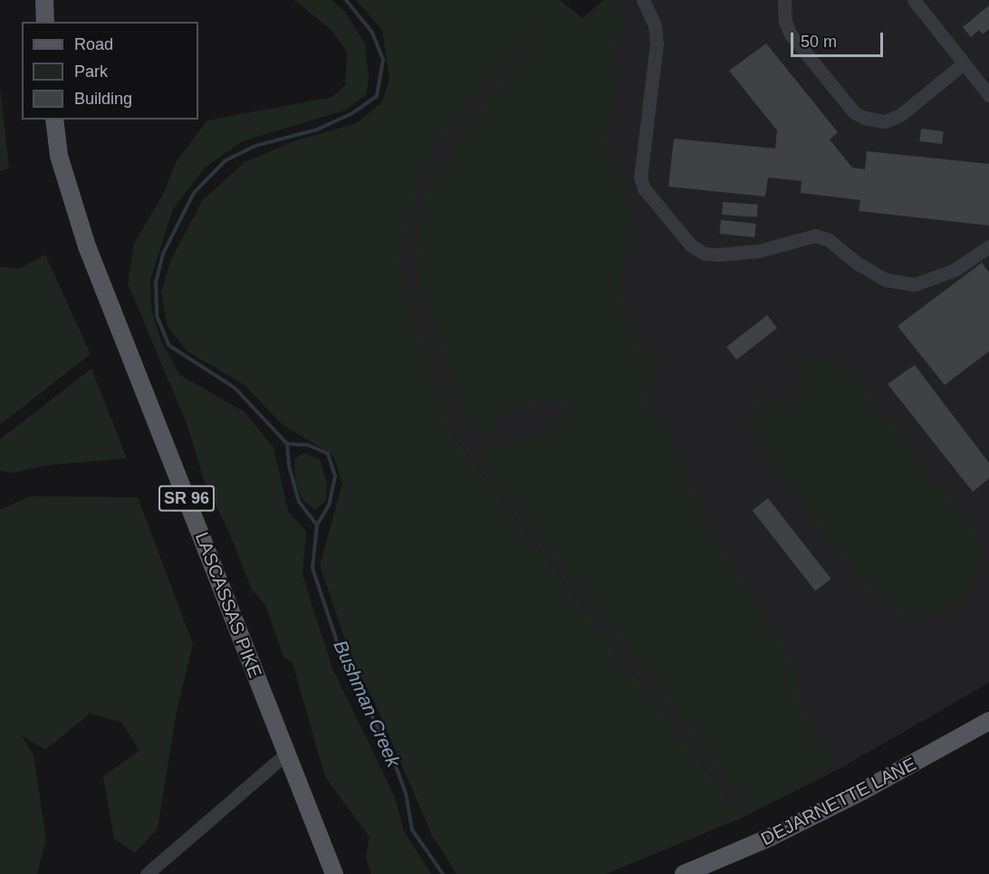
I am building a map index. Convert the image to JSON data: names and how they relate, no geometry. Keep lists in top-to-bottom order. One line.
{"streets":{"main road":["SR 96","LASCASSAS PIKE","DEJARNETTE LANE"]},"water":["Bushman Creek"],"legend":["Road","Park","Building"],"scale_bar":"50 m"}
